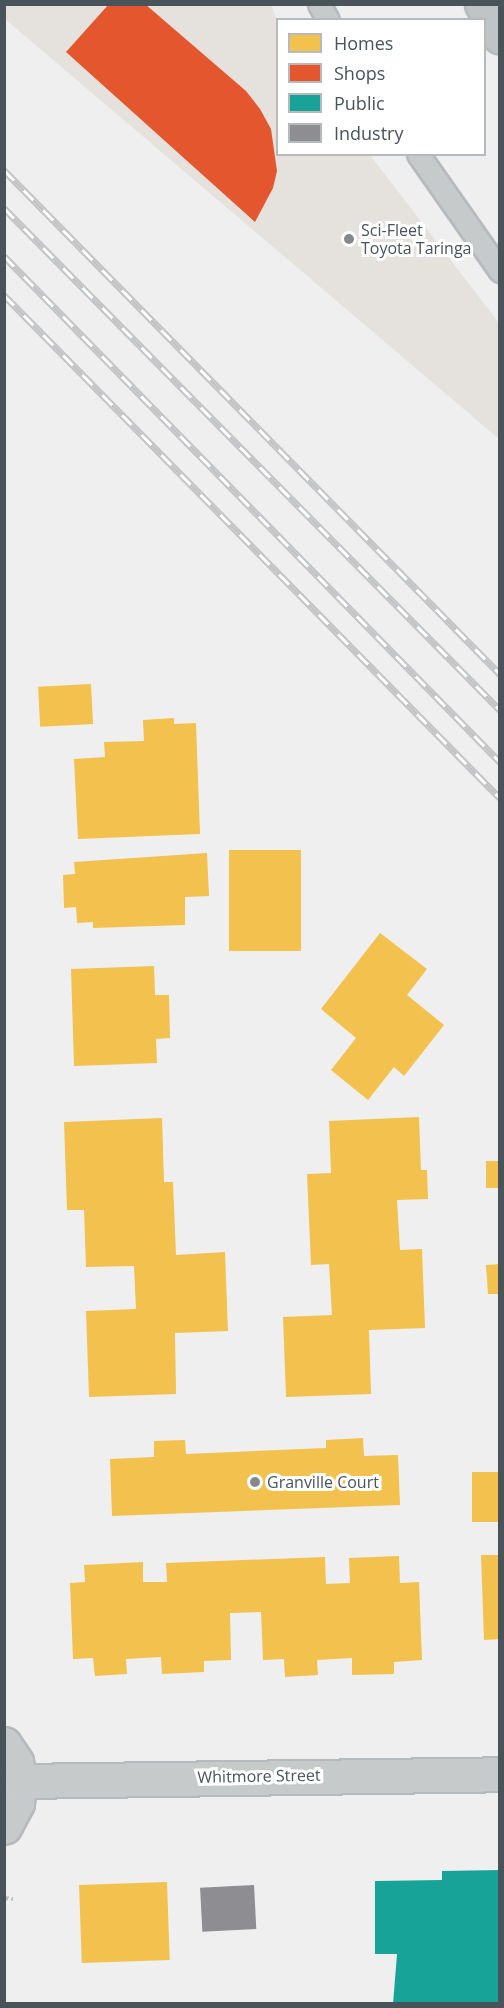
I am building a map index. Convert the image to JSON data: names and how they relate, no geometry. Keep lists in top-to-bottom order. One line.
{"streets":{"street":["Whitmore Street"]},"places":["Sci-Fleet Toyota Taringa","Granville Court"],"legend":["Homes","Shops","Public","Industry"]}
